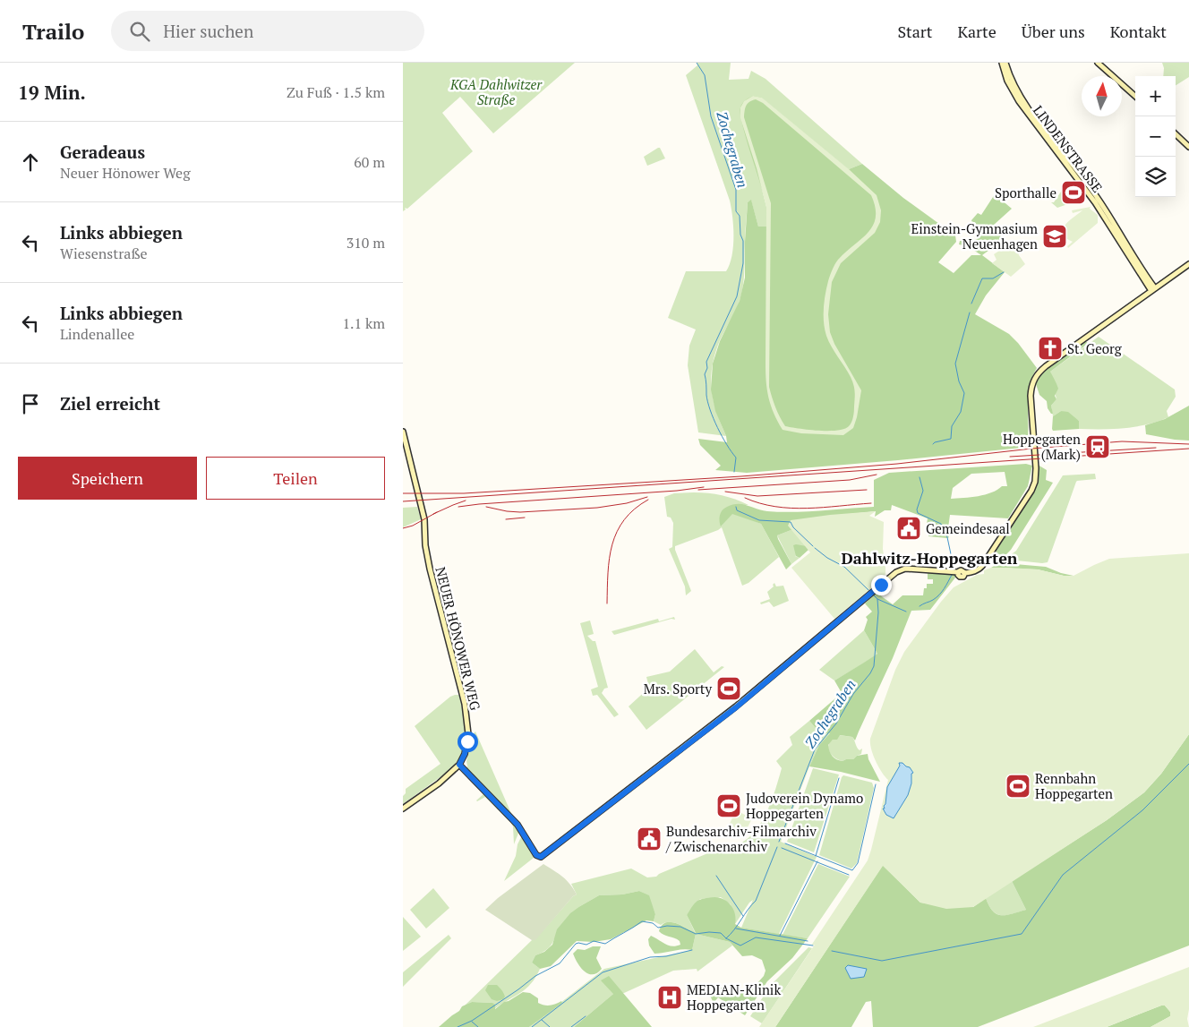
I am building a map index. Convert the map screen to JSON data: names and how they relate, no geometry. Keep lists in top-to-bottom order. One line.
{"streets":{"street":["LINDENSTRASSE","NEUER HÖNOWER WEG"]},"districts":["Dahlwitz-Hoppegarten"],"water":["Zochegraben"],"parks":["KGA Dahlwitzer Straße"],"places":{"sports":["Sporthalle","Mrs. Sporty","Rennbahn Hoppegarten","Judoverein Dynamo Hoppegarten"],"school or university":["Einstein-Gymnasium Neuenhagen"],"church":["St. Georg"],"station":["Hoppegarten (Mark)"],"public building":["Gemeindesaal","Bundesarchiv-Filmarchiv / Zwischenarchiv"],"hospital":["MEDIAN-Klinik Hoppegarten"]},"north":"top","page":{"header":"Trailo","search":"Hier suchen","nav":["Start","Karte","Über uns","Kontakt"],"heading":["19 Min.","Zu Fuß · 1.5 km"],"map_buttons":["+","−"],"list":[["Geradeaus","Neuer Hönower Weg","60 m"],["Links abbiegen","Wiesenstraße","310 m"],["Links abbiegen","Lindenallee","1.1 km"],"Ziel erreicht"],"buttons":["Speichern","Teilen"]}}
